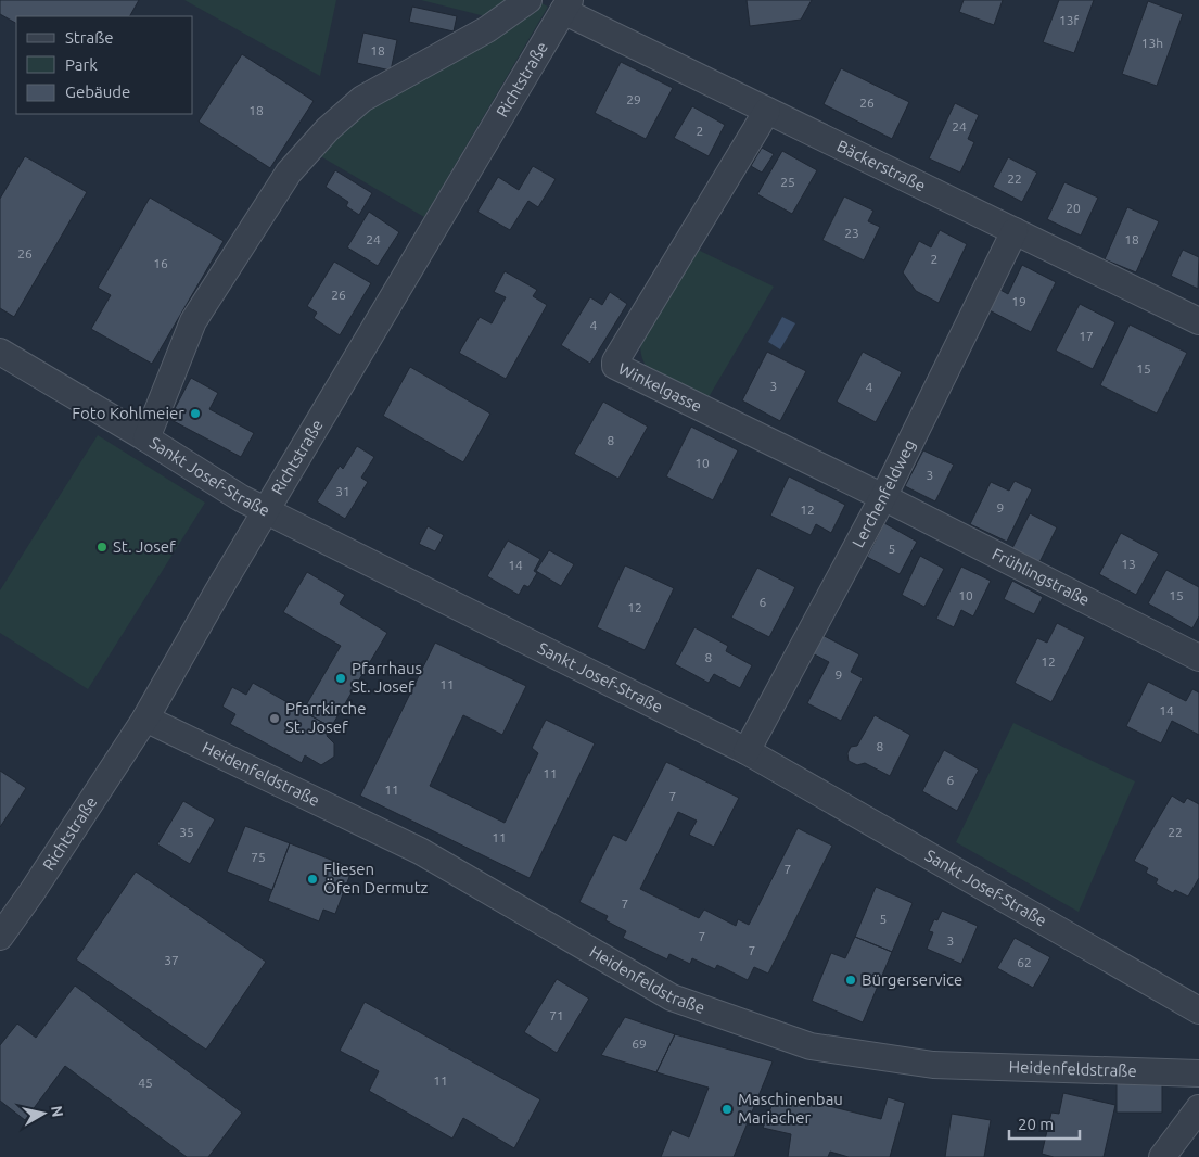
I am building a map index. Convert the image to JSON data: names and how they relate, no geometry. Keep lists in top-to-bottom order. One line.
{"streets":{"street":["Richtstraße","Bäckerstraße","Winkelgasse","Sankt Josef-Straße","Lerchenfeldweg","Frühlingstraße","Heidenfeldstraße"]},"crossings":[["Richtstraße","Bäckerstraße"],["Richtstraße","Sankt Josef-Straße"],["Richtstraße","Heidenfeldstraße"],["Bäckerstraße","Winkelgasse"],["Bäckerstraße","Lerchenfeldweg"],["Winkelgasse","Lerchenfeldweg"],["Winkelgasse","Frühlingstraße"],["Sankt Josef-Straße","Lerchenfeldweg"],["Lerchenfeldweg","Frühlingstraße"]],"places":["Foto Kohlmeier","St. Josef","Pfarrhaus St. Josef","Pfarrkirche St. Josef","Fliesen Öfen Dermutz","Bürgerservice","Maschinenbau Mariacher"],"house_numbers":["13f","13h","18","29","26","18","24","2","22","25","20","23","24","18","26","2","16","26","19","4","17","15","3","4","8","10","3","31","9","12","5","13","14","10","15","6","12","8","12","9","11","14","8","11","6","11","7","35","22","11","75","7","7","5","7","3","7","37","62","71","69","11","45"],"legend":["Straße","Park","Gebäude"],"scale_bar":"20 m","north":"right"}
